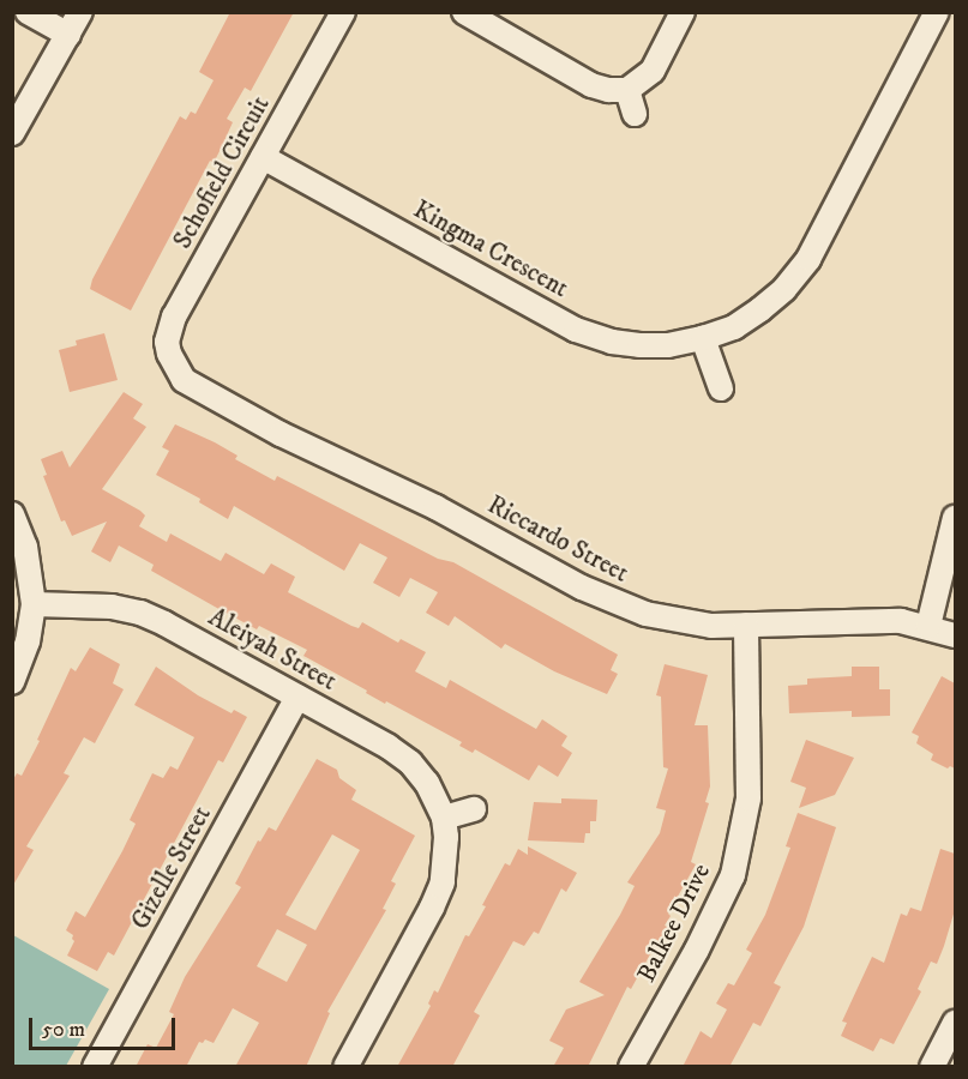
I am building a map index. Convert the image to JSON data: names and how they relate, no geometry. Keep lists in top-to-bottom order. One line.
{"streets":{"street":["Schofield Circuit","Kingma Crescent","Riccardo Street","Aleiyah Street","Gizelle Street","Balkee Drive"]},"crossings":[["Schofield Circuit","Kingma Crescent"],["Schofield Circuit","Riccardo Street"],["Riccardo Street","Balkee Drive"],["Aleiyah Street","Gizelle Street"]],"scale_bar":"50 m"}
